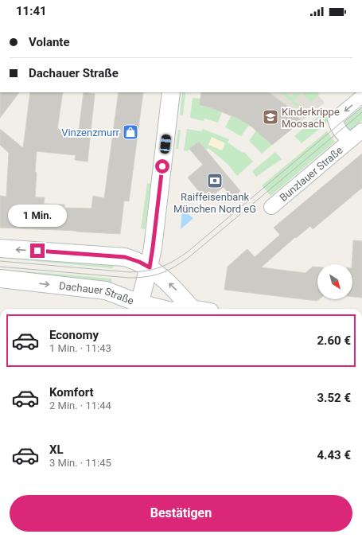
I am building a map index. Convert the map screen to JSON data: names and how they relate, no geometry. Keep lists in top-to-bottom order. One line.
{"streets":{"main road":["Dachauer Straße"],"street":["Bunzlauer Straße"]},"places":{"school or university":["Kinderkrippe Moosach"],"shop":["Vinzenzmurr"],"bank":["Raiffeisenbank München Nord eG"]},"north":"bottom right","page":{"status":"11:41","banner":["Volante","Dachauer Straße"],"bubble":"1 Min.","list":[{"name":"Economy","note":"1 Min. · 11:43","value":"2.60 €"},{"name":"Komfort","note":"2 Min. · 11:44","value":"3.52 €"},{"name":"XL","note":"3 Min. · 11:45","value":"4.43 €"}],"buttons":"Bestätigen"}}
